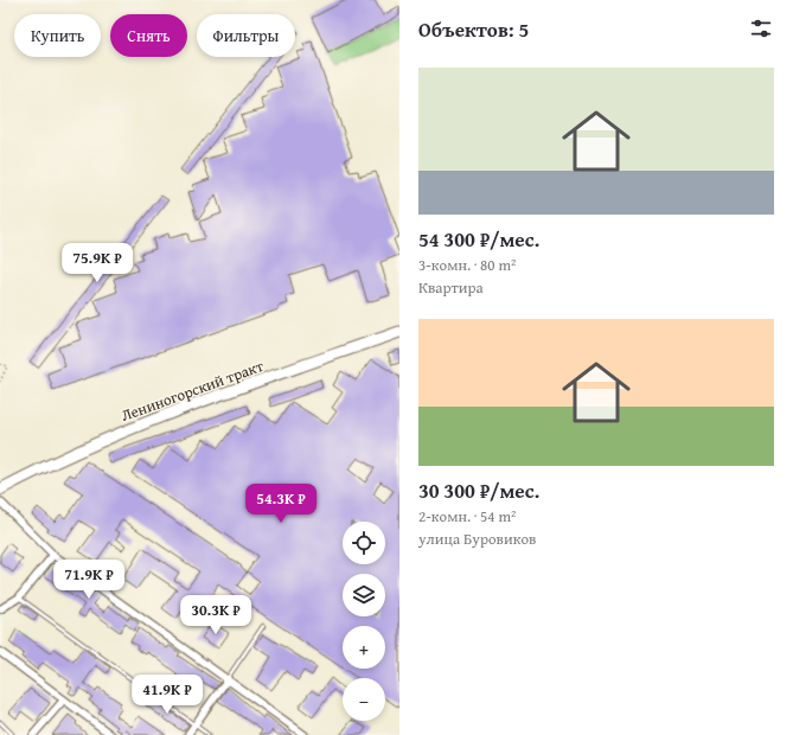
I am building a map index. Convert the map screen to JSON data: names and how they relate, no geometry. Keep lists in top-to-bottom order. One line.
{"streets":{"main road":["Лениногорский тракт"]},"page":{"heading":"Объектов: 5","chip":["Купить","Снять","Фильтры"],"list":[{"name":"54 300 ₽/мес.","note":"3-комн. · 80 m² · Квартира"},{"name":"30 300 ₽/мес.","note":"2-комн. · 54 m² · улица Буровиков"}],"price":["75.9K ₽","54.3K ₽","71.9K ₽","30.3K ₽","41.9K ₽"],"map_buttons":["+","−"]}}
